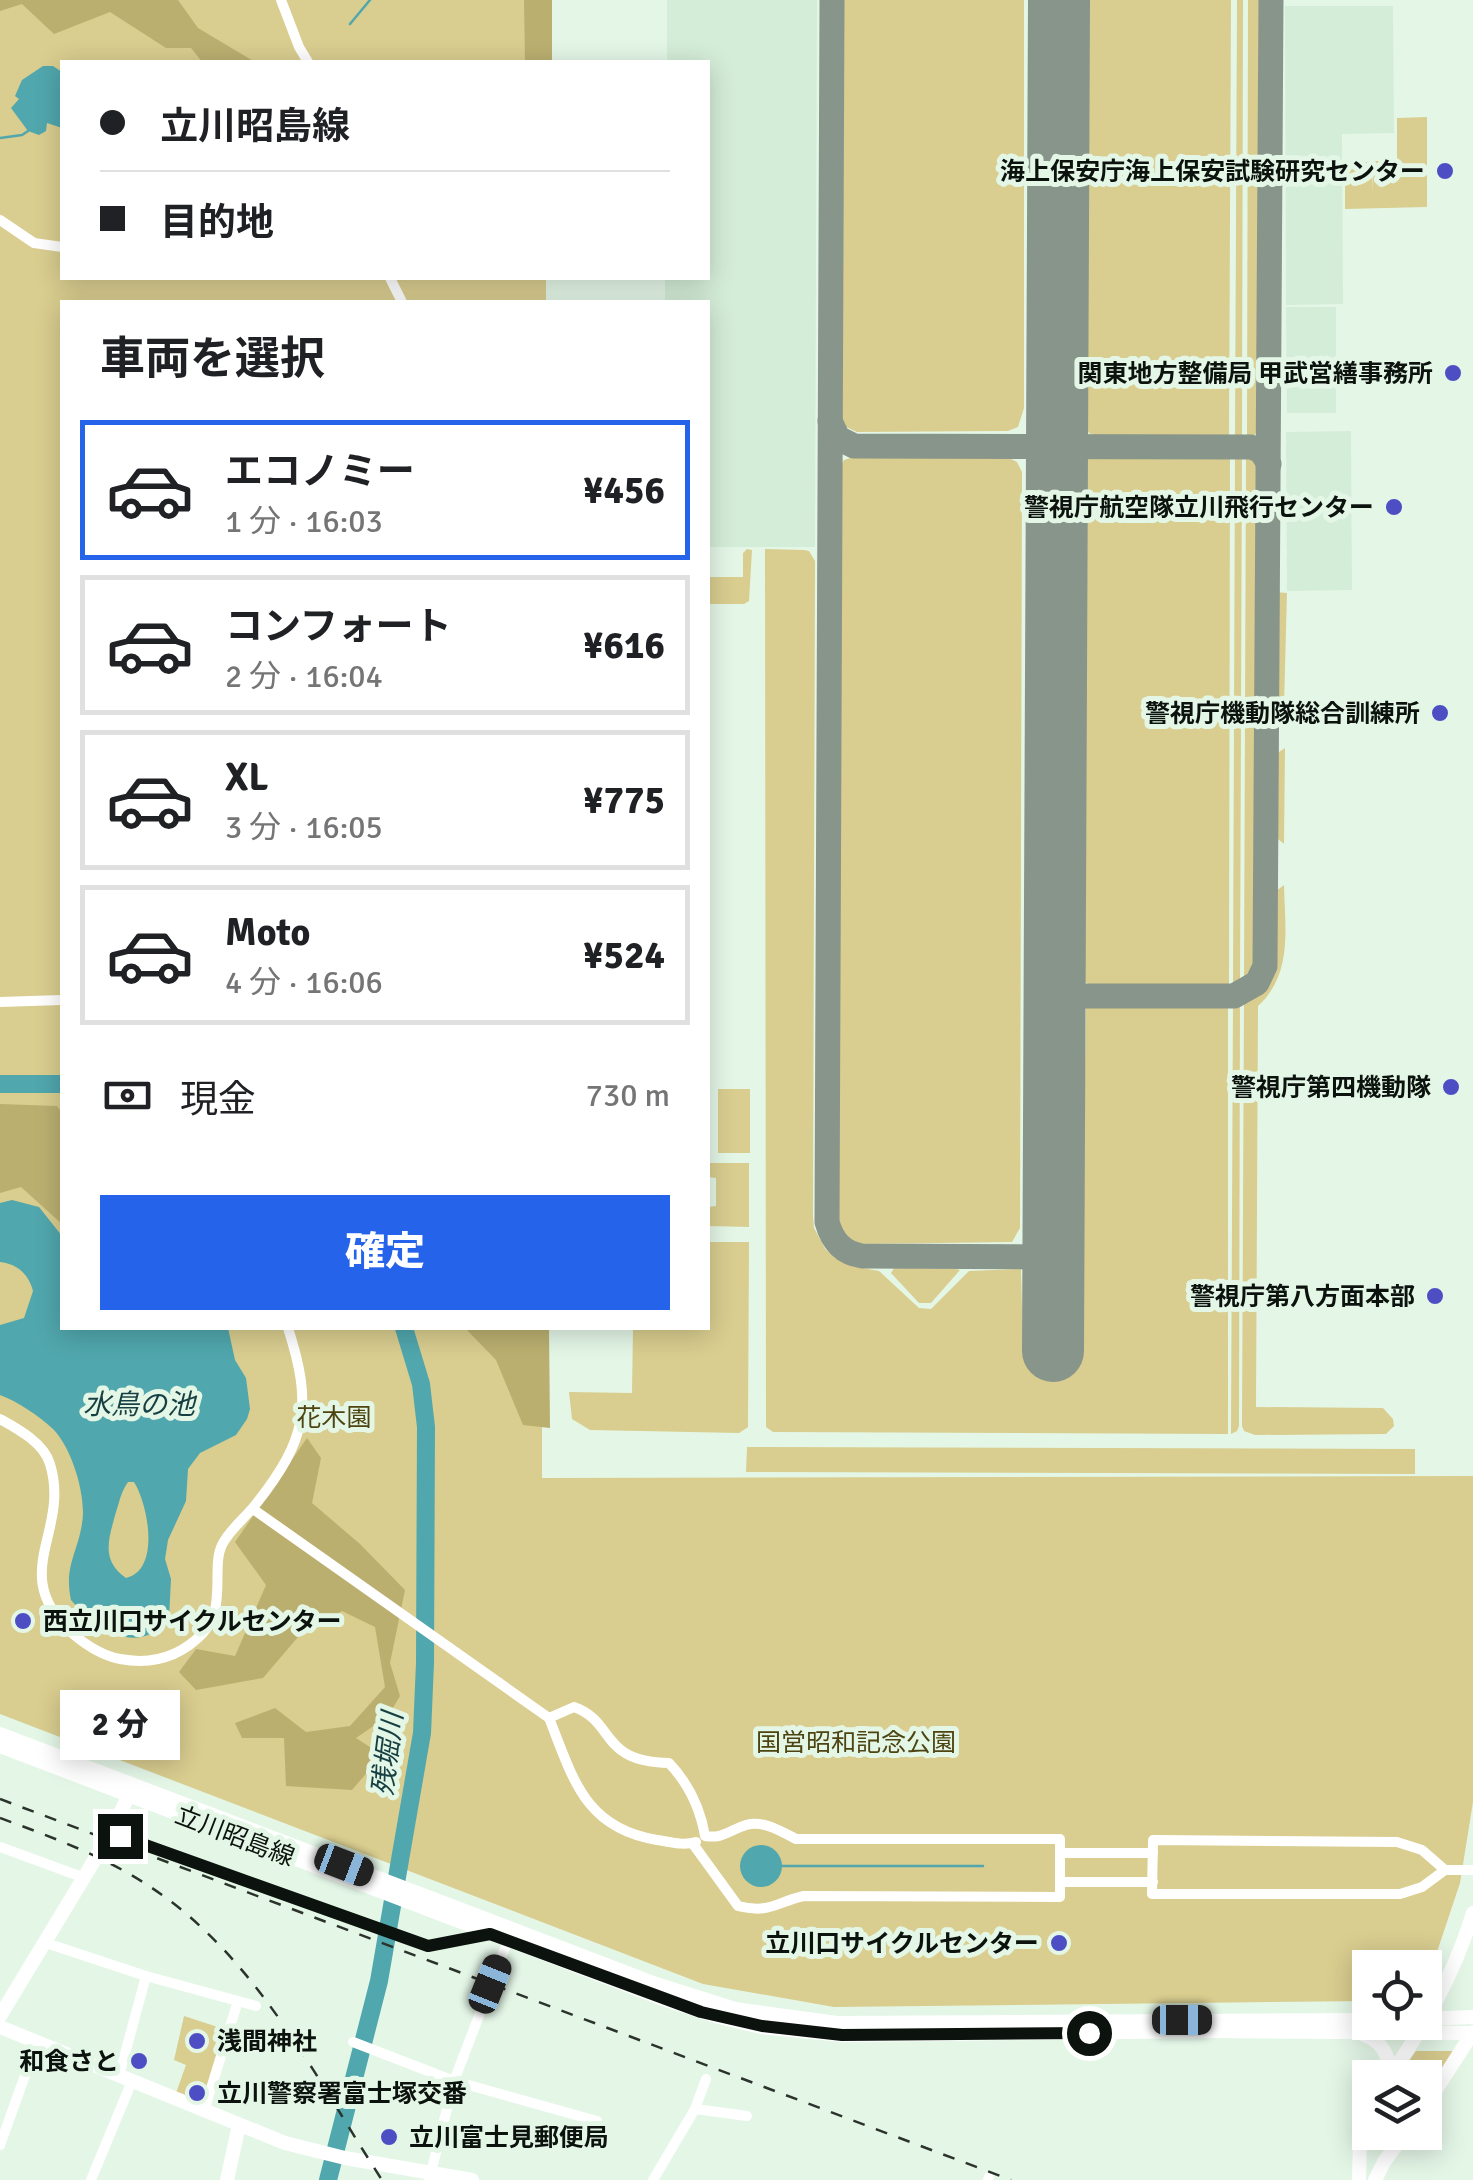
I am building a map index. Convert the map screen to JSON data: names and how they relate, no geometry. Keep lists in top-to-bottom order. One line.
{"streets":{"main road":["立川昭島線"]},"water":["水鳥の池","残堀川"],"parks":["花木園","国営昭和記念公園"],"places":["海上保安庁海上保安試験研究センター","関東地方整備局 甲武営繕事務所","警視庁航空隊立川飛行センター","警視庁機動隊総合訓練所","警視庁第四機動隊","警視庁第八方面本部","西立川口サイクルセンター","立川口サイクルセンター","浅間神社","和食さと","立川警察署富士塚交番","立川富士見郵便局"],"page":{"banner":["立川昭島線","目的地"],"heading":"車両を選択","list":[{"name":"エコノミー","note":"1 分 · 16:03","value":"¥456"},{"name":"コンフォート","note":"2 分 · 16:04","value":"¥616"},{"name":"XL","note":"3 分 · 16:05","value":"¥775"},{"name":"Moto","note":"4 分 · 16:06","value":"¥524"}],"pay":["現金","730 m"],"buttons":"確定","bubble":"2 分"}}
